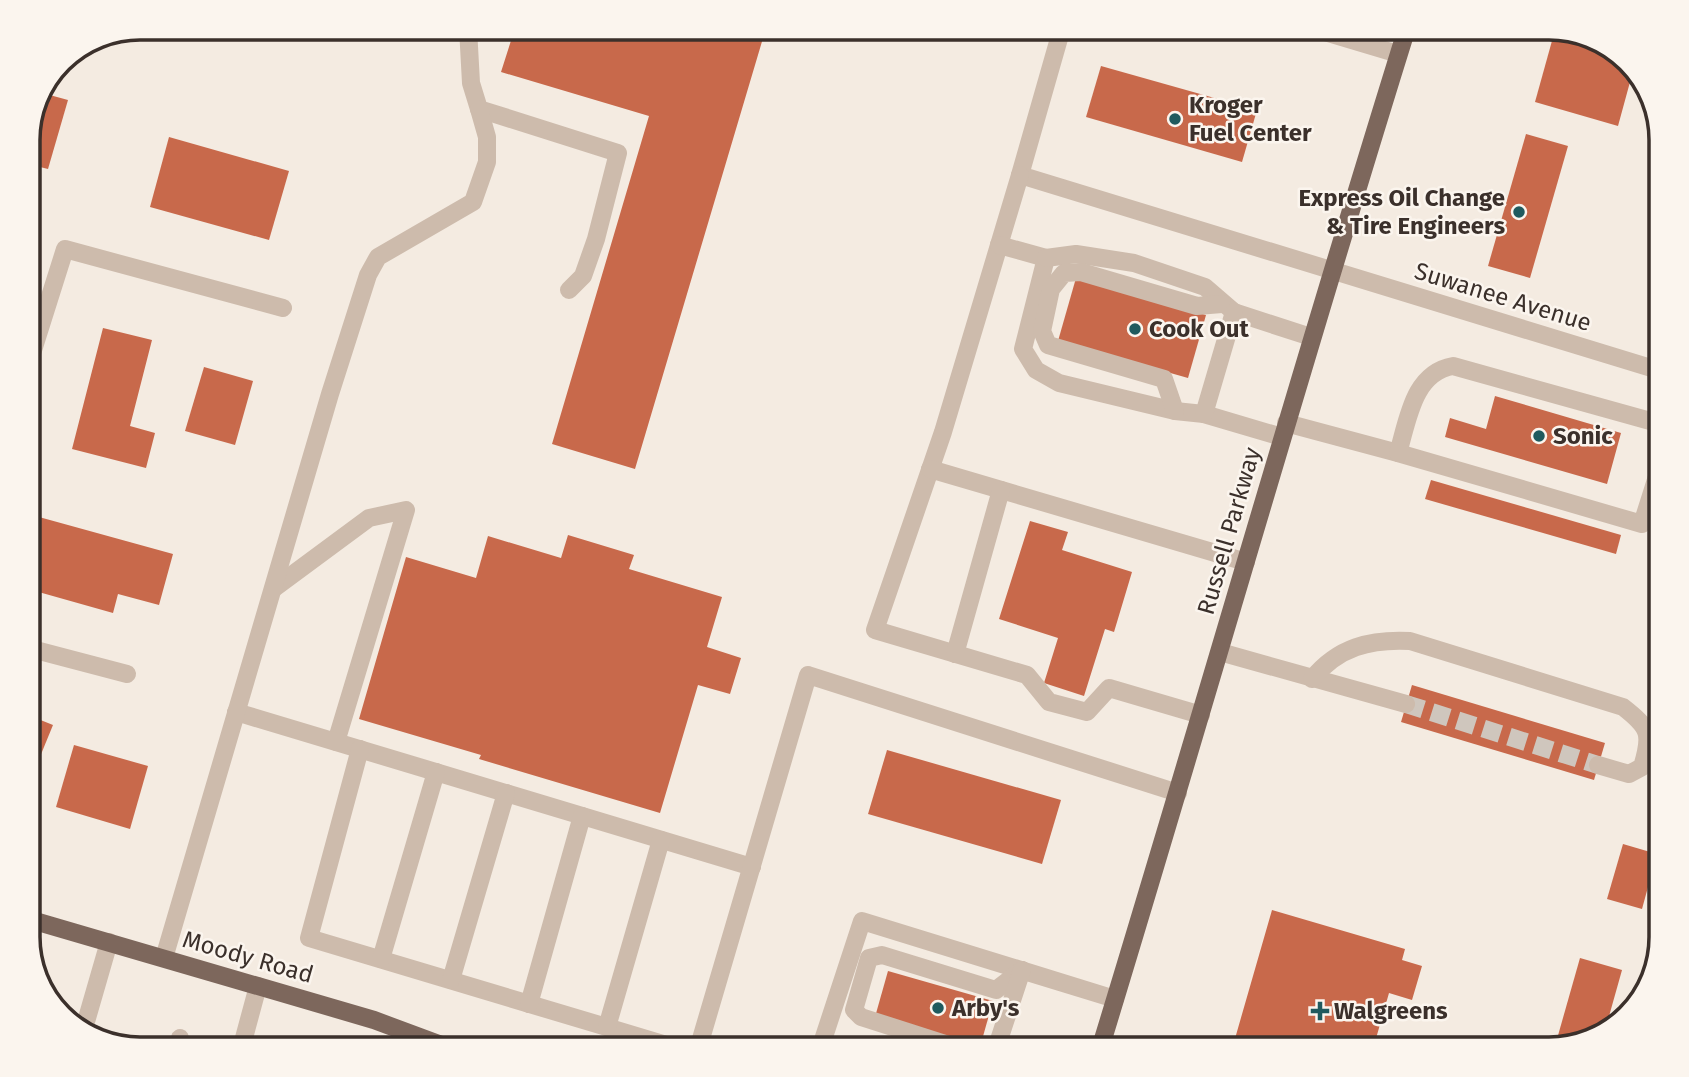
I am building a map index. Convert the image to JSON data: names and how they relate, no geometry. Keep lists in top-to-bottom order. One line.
{"streets":{"main road":["Russell Parkway","Moody Road"],"street":["Suwanee Avenue"]},"crossings":[["Suwanee Avenue","Russell Parkway"]],"places":{"other":["Kroger Fuel Center","Express Oil Change & Tire Engineers","Cook Out","Sonic","Arby's"],"health":["Walgreens"]}}
